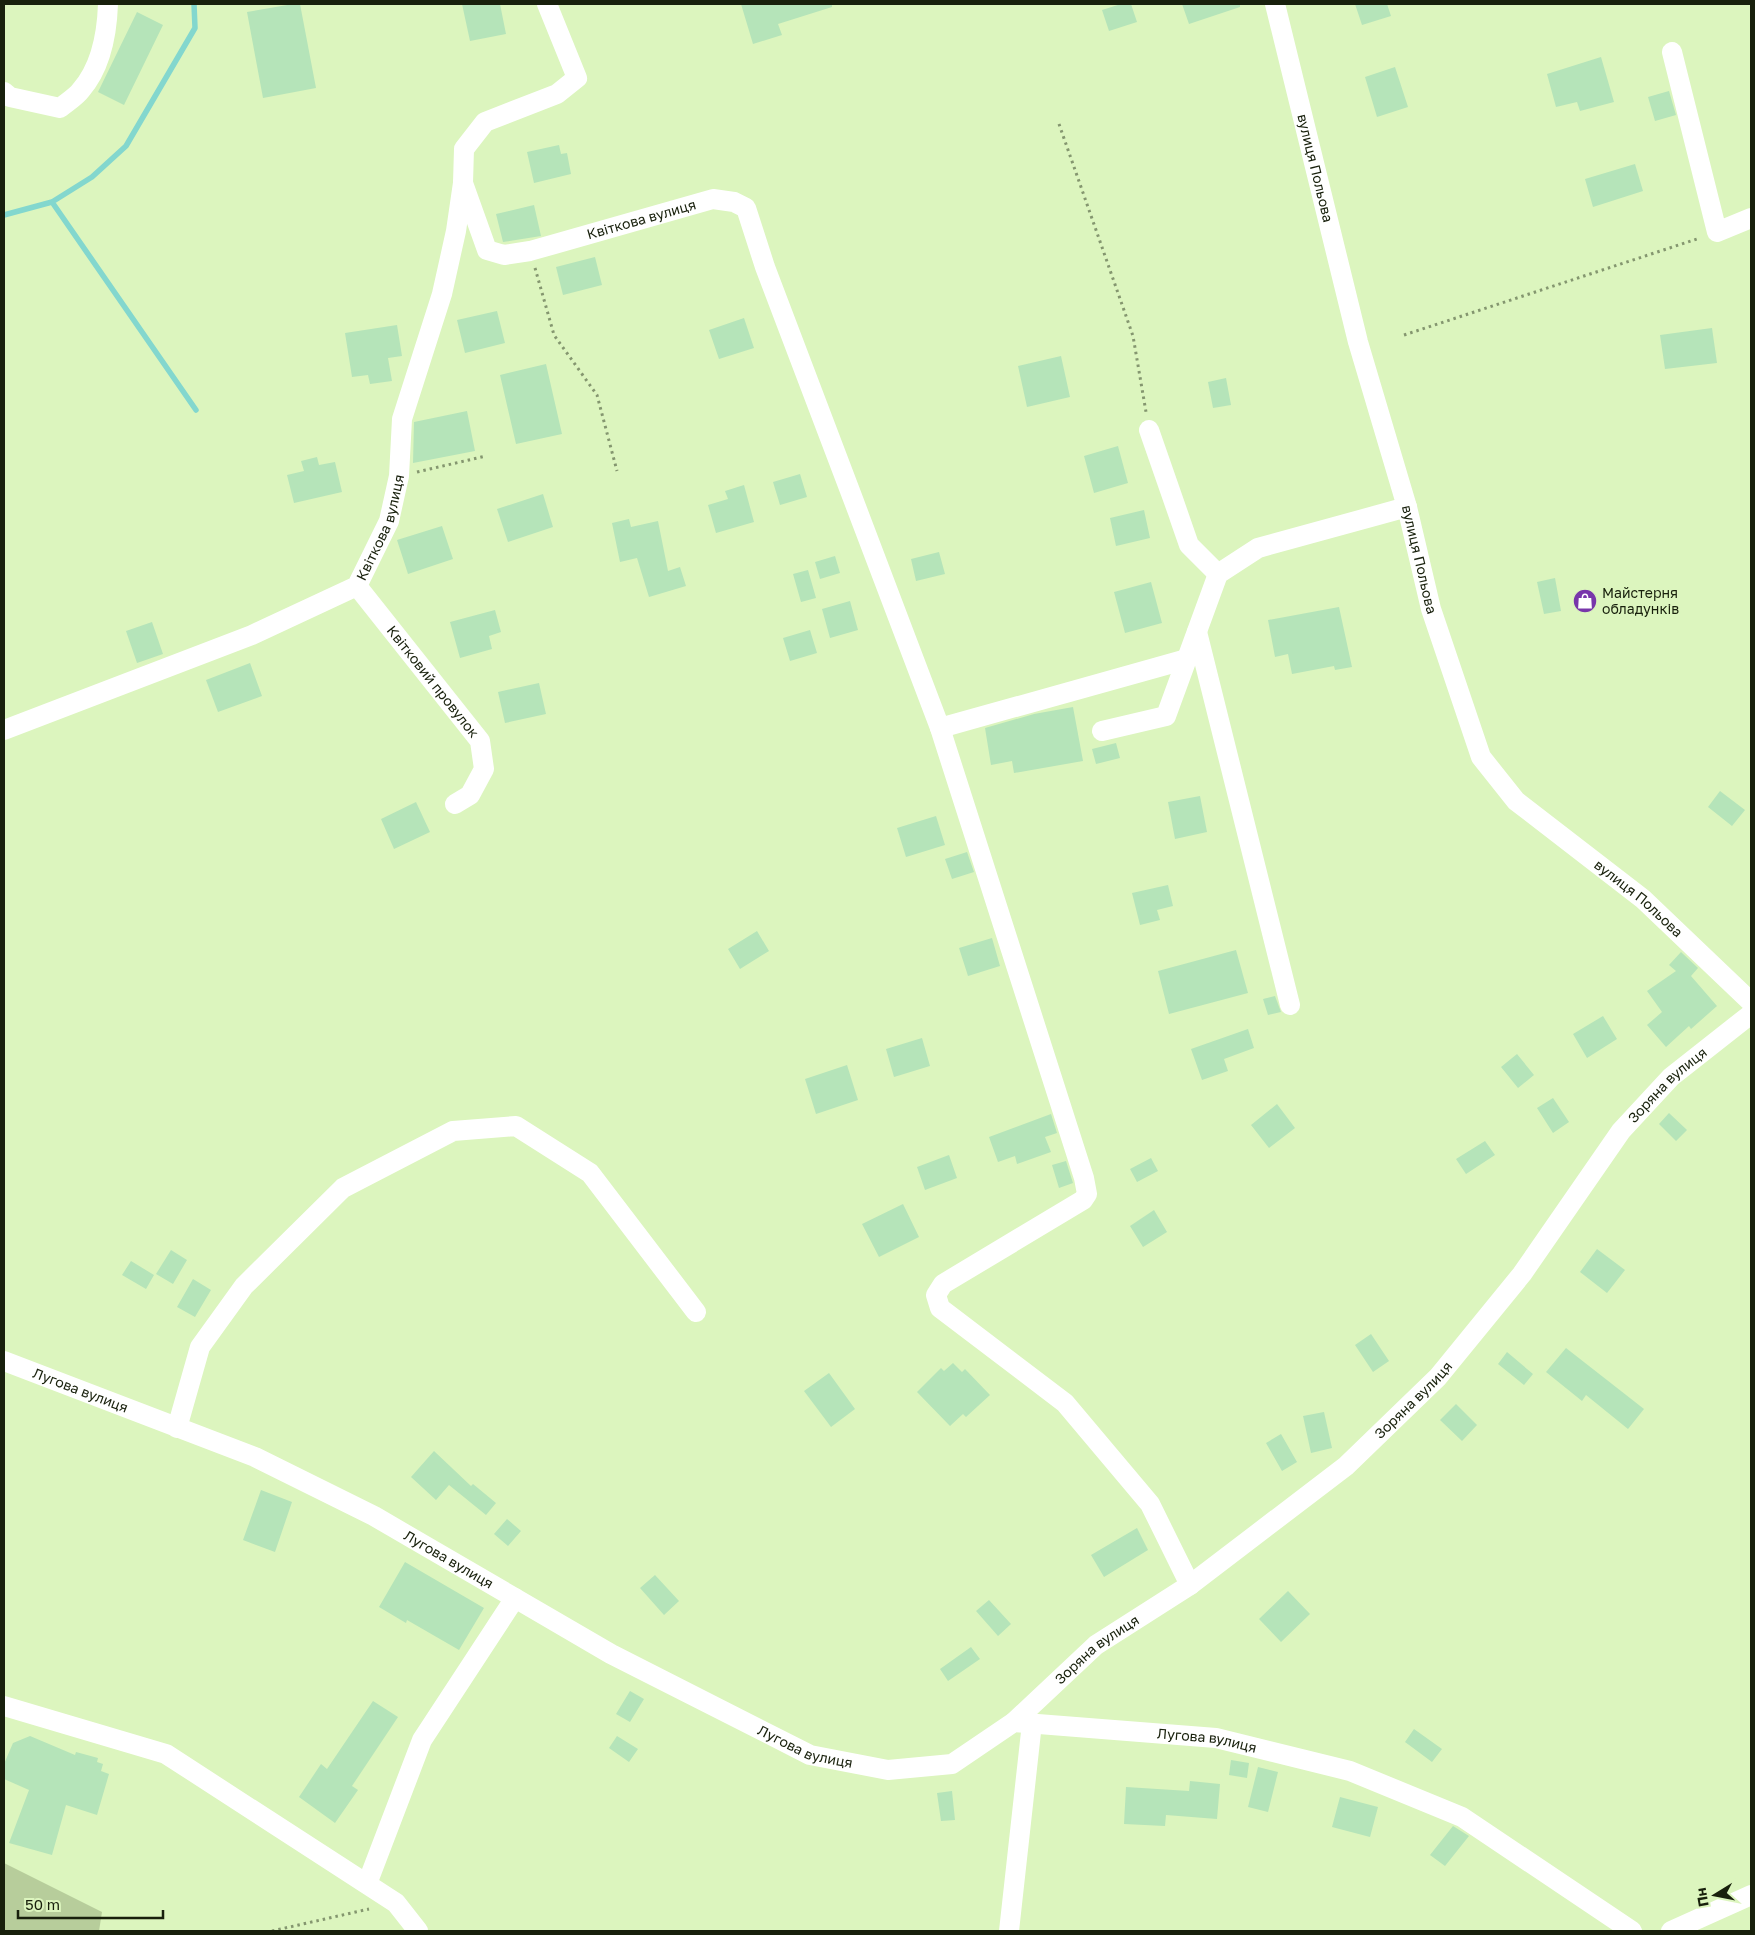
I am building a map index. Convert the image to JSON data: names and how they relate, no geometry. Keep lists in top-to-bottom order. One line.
{"streets":{"street":["вулиця Польова","Квіткова вулиця","Квітковий провулок","Зоряна вулиця","Лугова вулиця"]},"crossings":[["Квіткова вулиця","Квітковий провулок"],["Зоряна вулиця","Лугова вулиця"]],"places":{"shop":["Майстерня обладунків"]},"scale_bar":"50 m","north":"left"}
